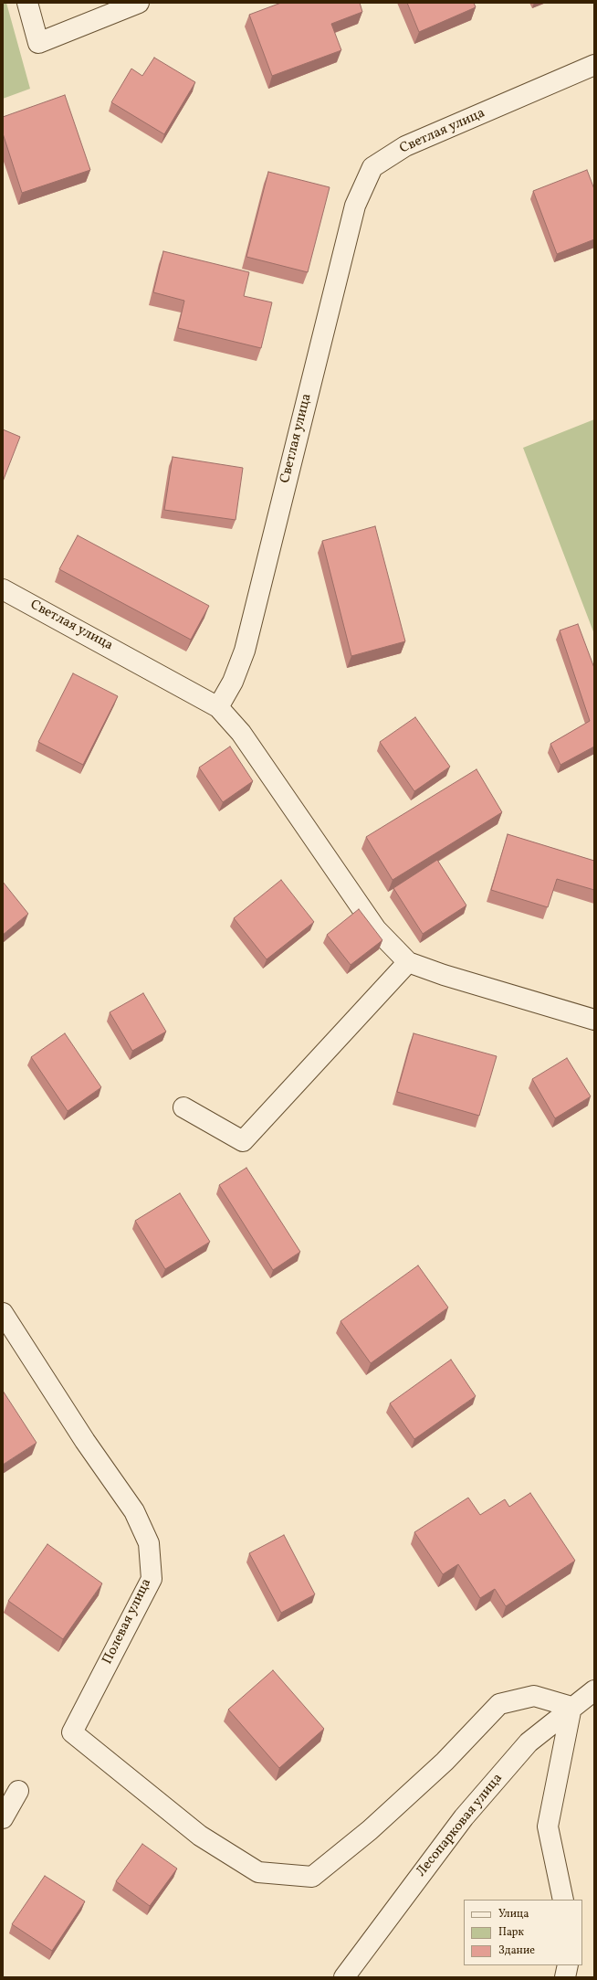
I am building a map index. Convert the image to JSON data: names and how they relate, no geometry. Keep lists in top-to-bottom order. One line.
{"streets":{"street":["Светлая улица","Полевая улица","Лесопарковая улица"]},"crossings":[["Полевая улица","Лесопарковая улица"]],"legend":["Улица","Парк","Здание"]}
